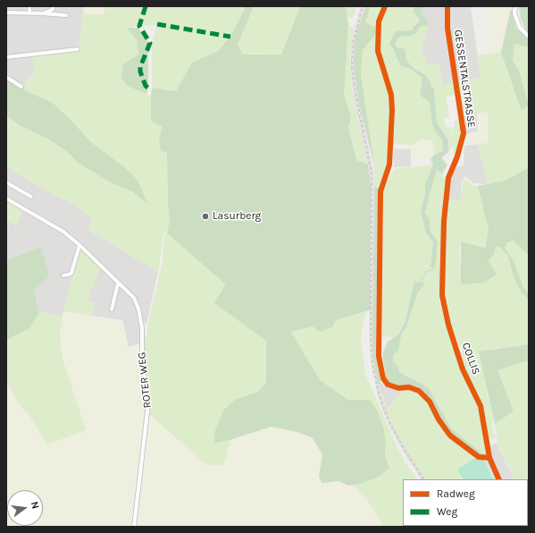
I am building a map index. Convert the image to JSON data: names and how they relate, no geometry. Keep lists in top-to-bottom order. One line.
{"streets":{"street":["GESSENTALSTRASSE","COLLIS","ROTER WEG"]},"crossings":[["GESSENTALSTRASSE","COLLIS"]],"places":["Lasurberg"],"legend":["Radweg","Weg"],"north":"right"}
